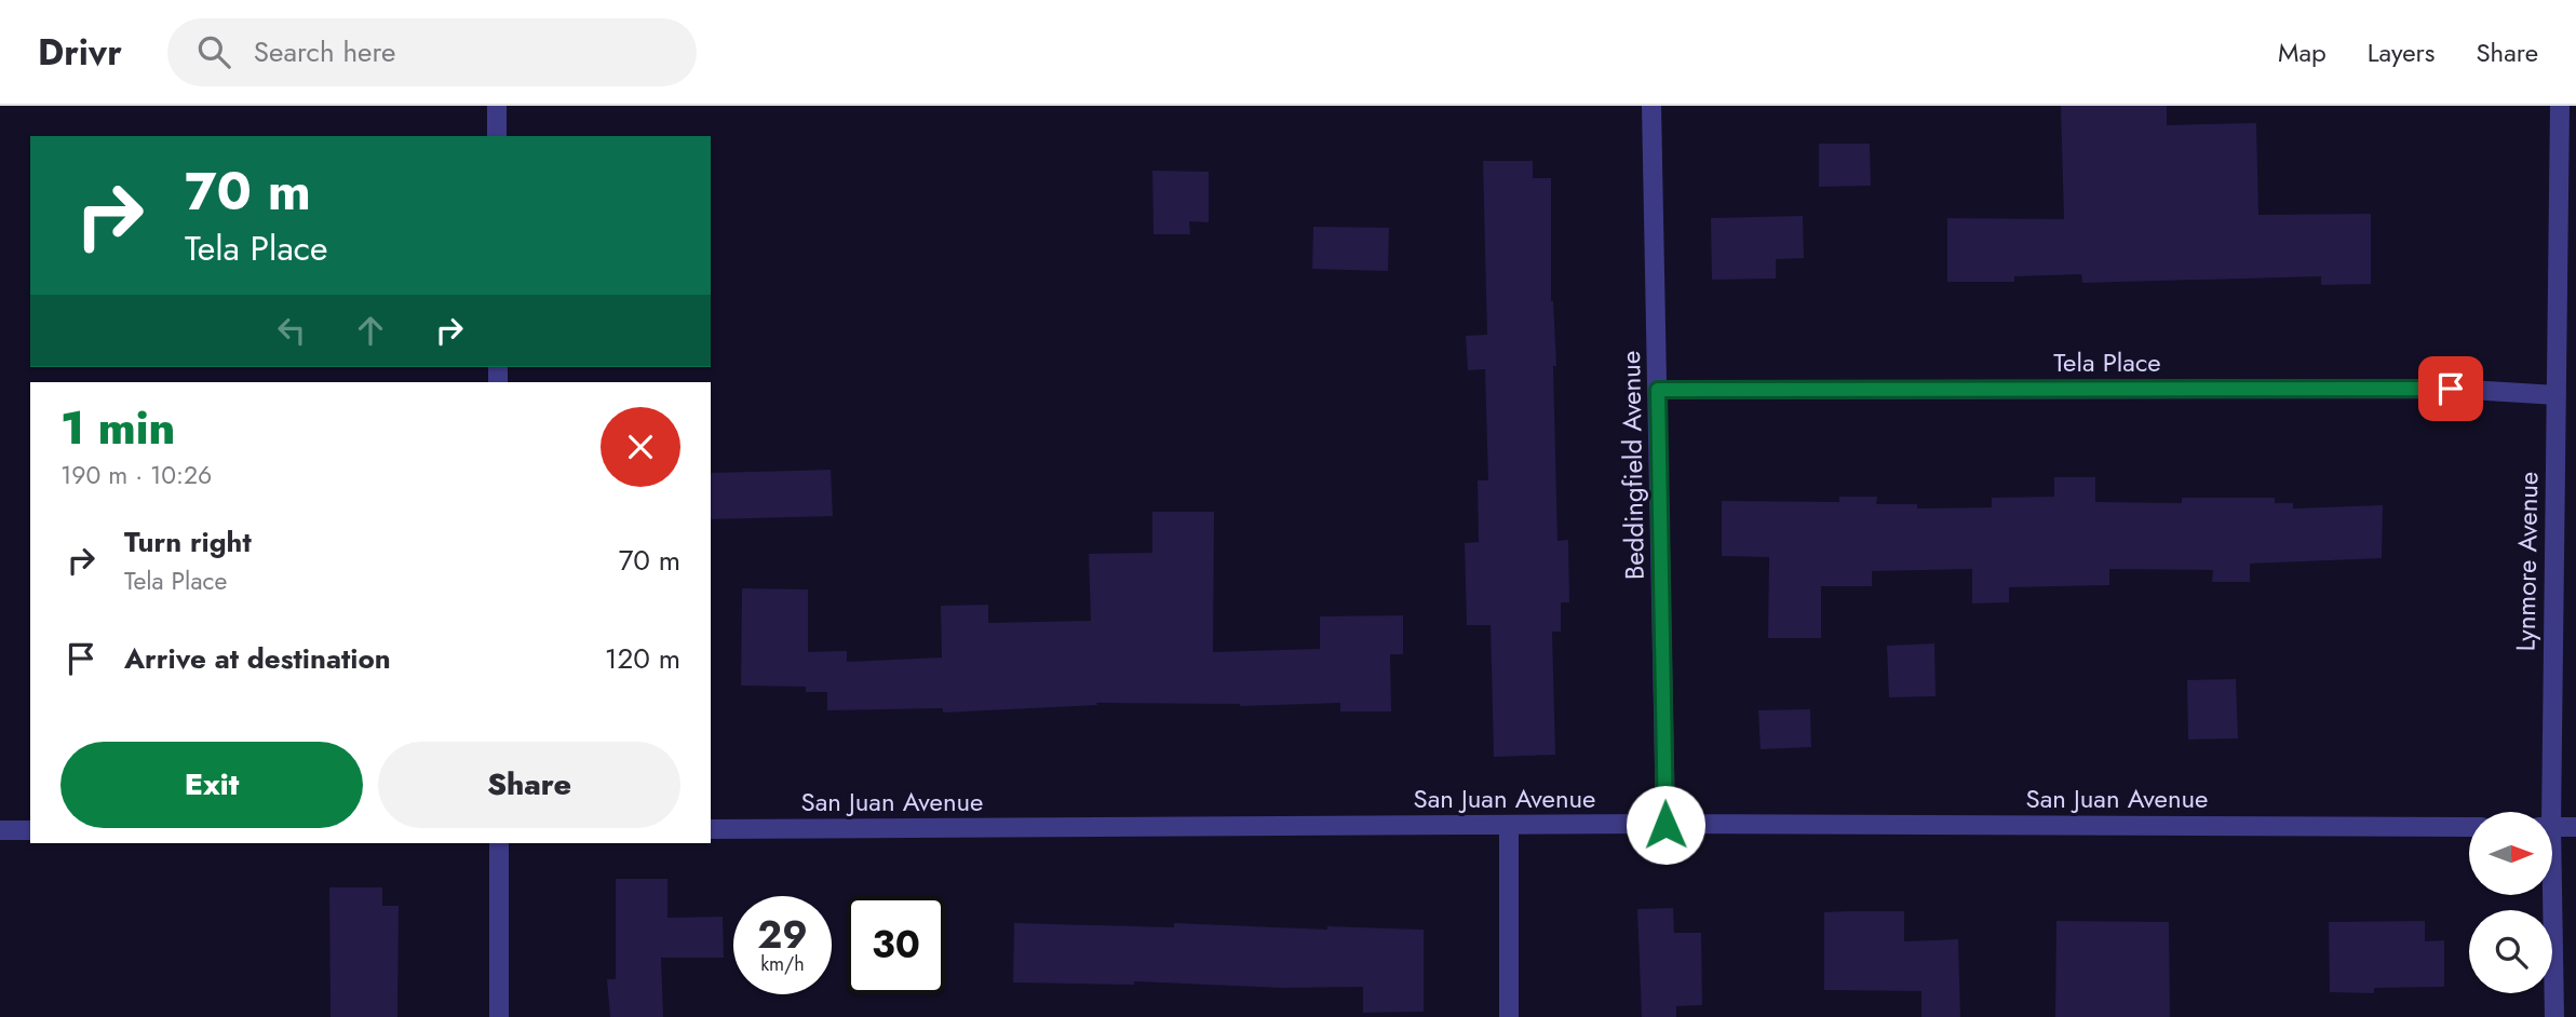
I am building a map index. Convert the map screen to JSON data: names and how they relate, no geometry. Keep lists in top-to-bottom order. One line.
{"streets":{"street":["Tela Place","Beddingfield Avenue","Lynmore Avenue","San Juan Avenue"]},"crossings":[["Tela Place","Beddingfield Avenue"],["Tela Place","Lynmore Avenue"],["Beddingfield Avenue","San Juan Avenue"]],"north":"right","page":{"header":"Drivr","search":"Search here","nav":["Map","Layers","Share"],"turn":["70 m","Tela Place"],"heading":["1 min","190 m · 10:26"],"list":[{"name":"Turn right","note":"Tela Place","value":"70 m"},{"name":"Arrive at destination","value":"120 m"}],"buttons":["Exit","Share"],"speed":"29 km/h","limit":"30"}}
